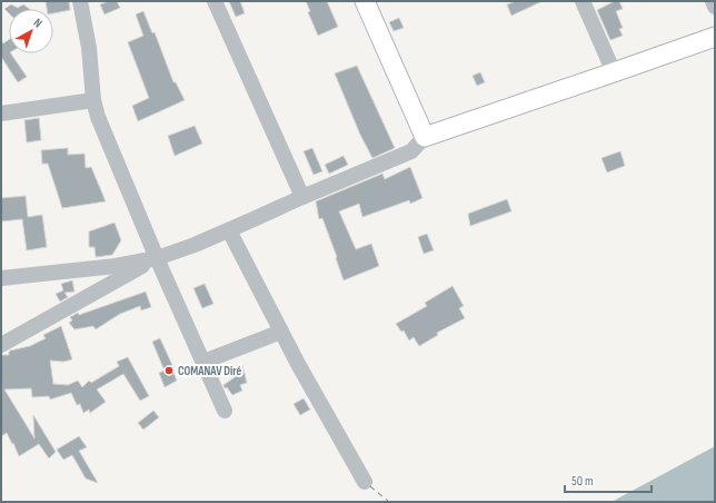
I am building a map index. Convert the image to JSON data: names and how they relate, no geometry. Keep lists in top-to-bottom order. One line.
{"places":["COMANAV Diré"],"scale_bar":"50 m","north":"top right"}
